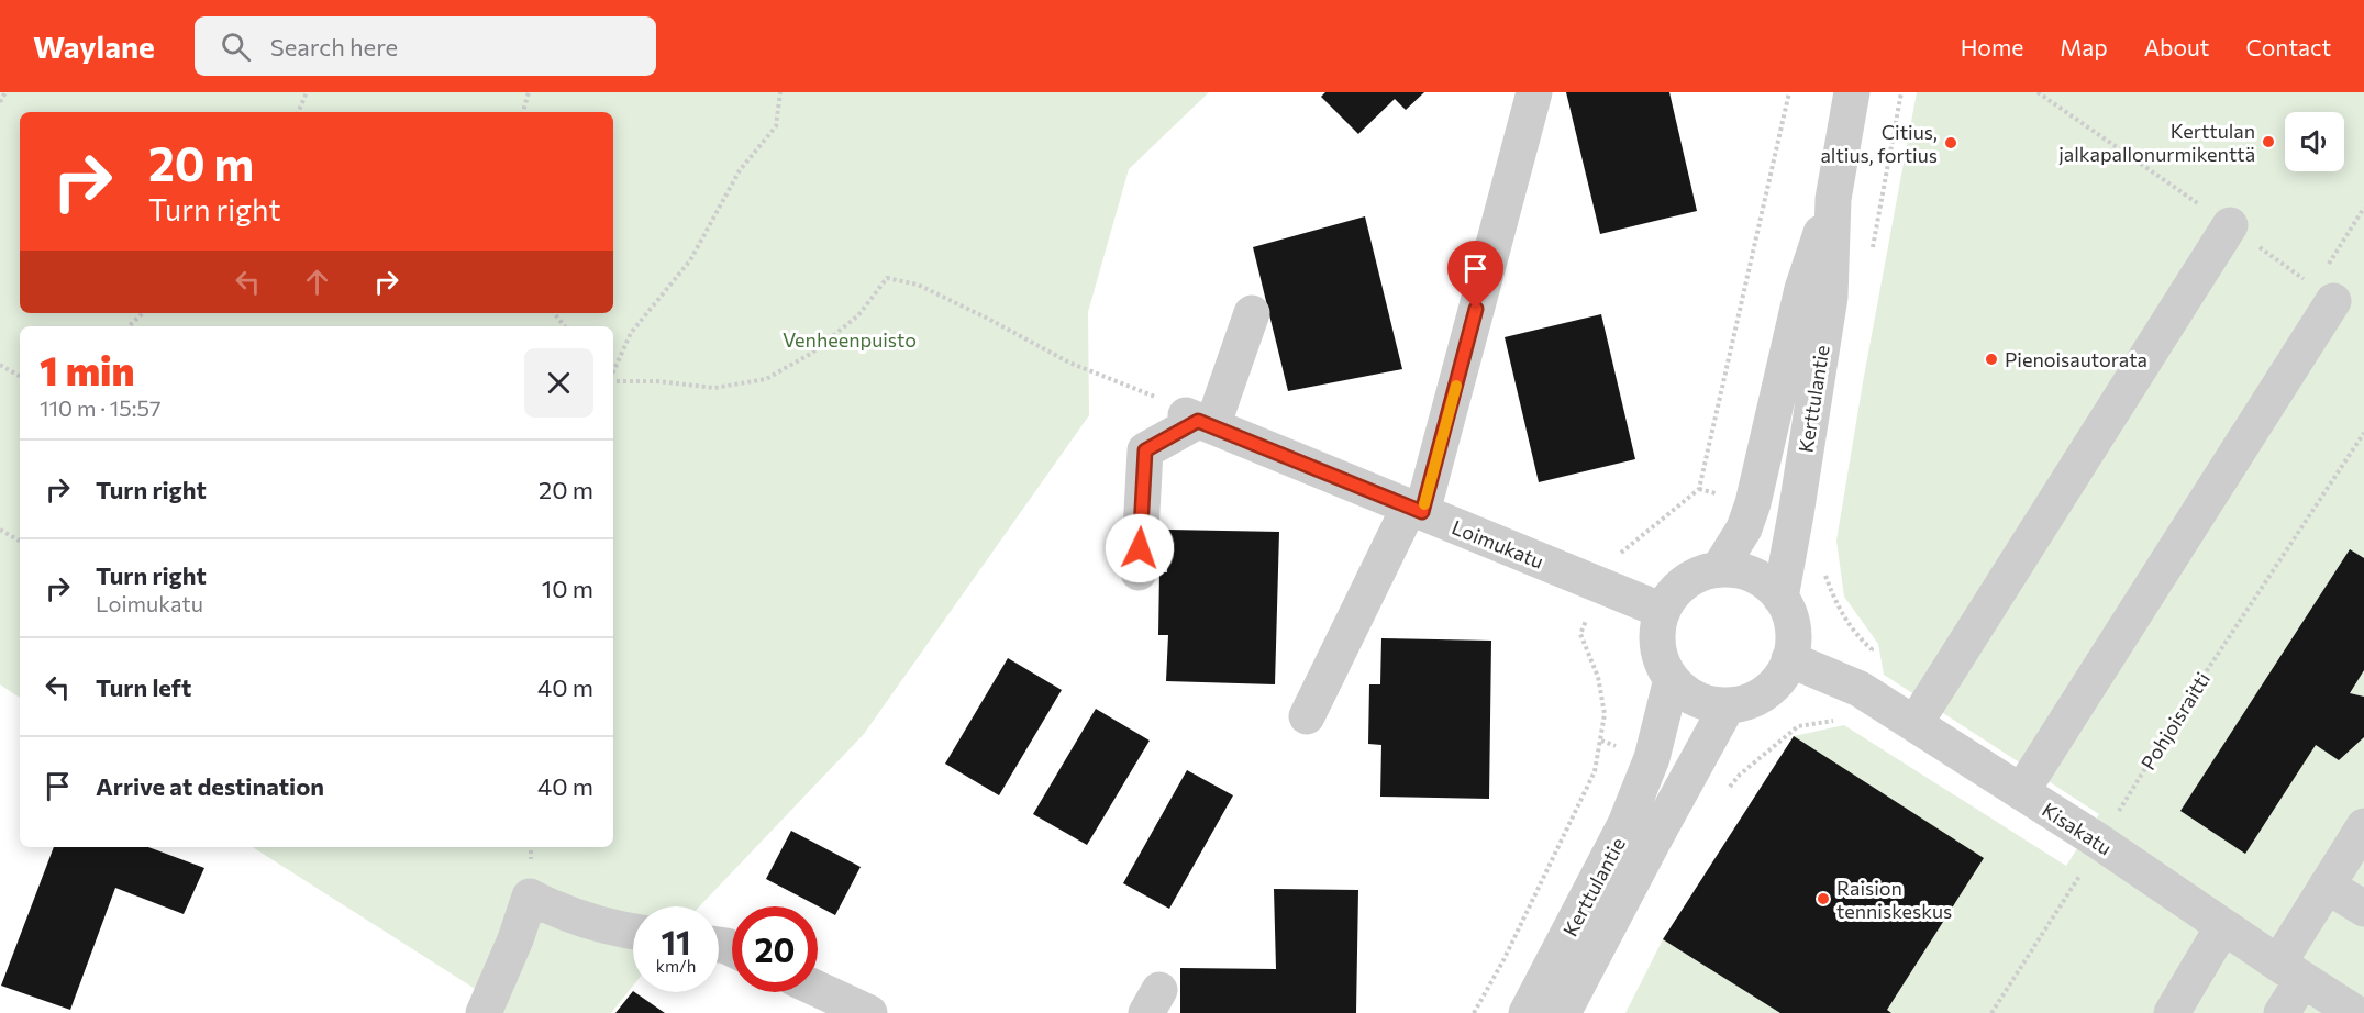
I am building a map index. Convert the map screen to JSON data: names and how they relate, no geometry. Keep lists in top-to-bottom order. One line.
{"streets":{"street":["Kerttulantie","Loimukatu","Kisakatu"],"path":["Pohjoisraitti"]},"crossings":[["Kerttulantie","Loimukatu"],["Kerttulantie","Kisakatu"],["Loimukatu","Kisakatu"],["Pohjoisraitti","Kisakatu"]],"parks":["Venheenpuisto"],"places":["Kerttulan jalkapallonurmikenttä","Citius, altius, fortius","Pienoisautorata","Raision tenniskeskus"],"page":{"header":"Waylane","search":"Search here","nav":["Home","Map","About","Contact"],"turn":["20 m","Turn right"],"heading":["1 min","110 m · 15:57"],"list":[{"name":"Turn right","value":"20 m"},{"name":"Turn right","note":"Loimukatu","value":"10 m"},{"name":"Turn left","value":"40 m"},{"name":"Arrive at destination","value":"40 m"}],"speed":"11 km/h","limit":"20"}}
